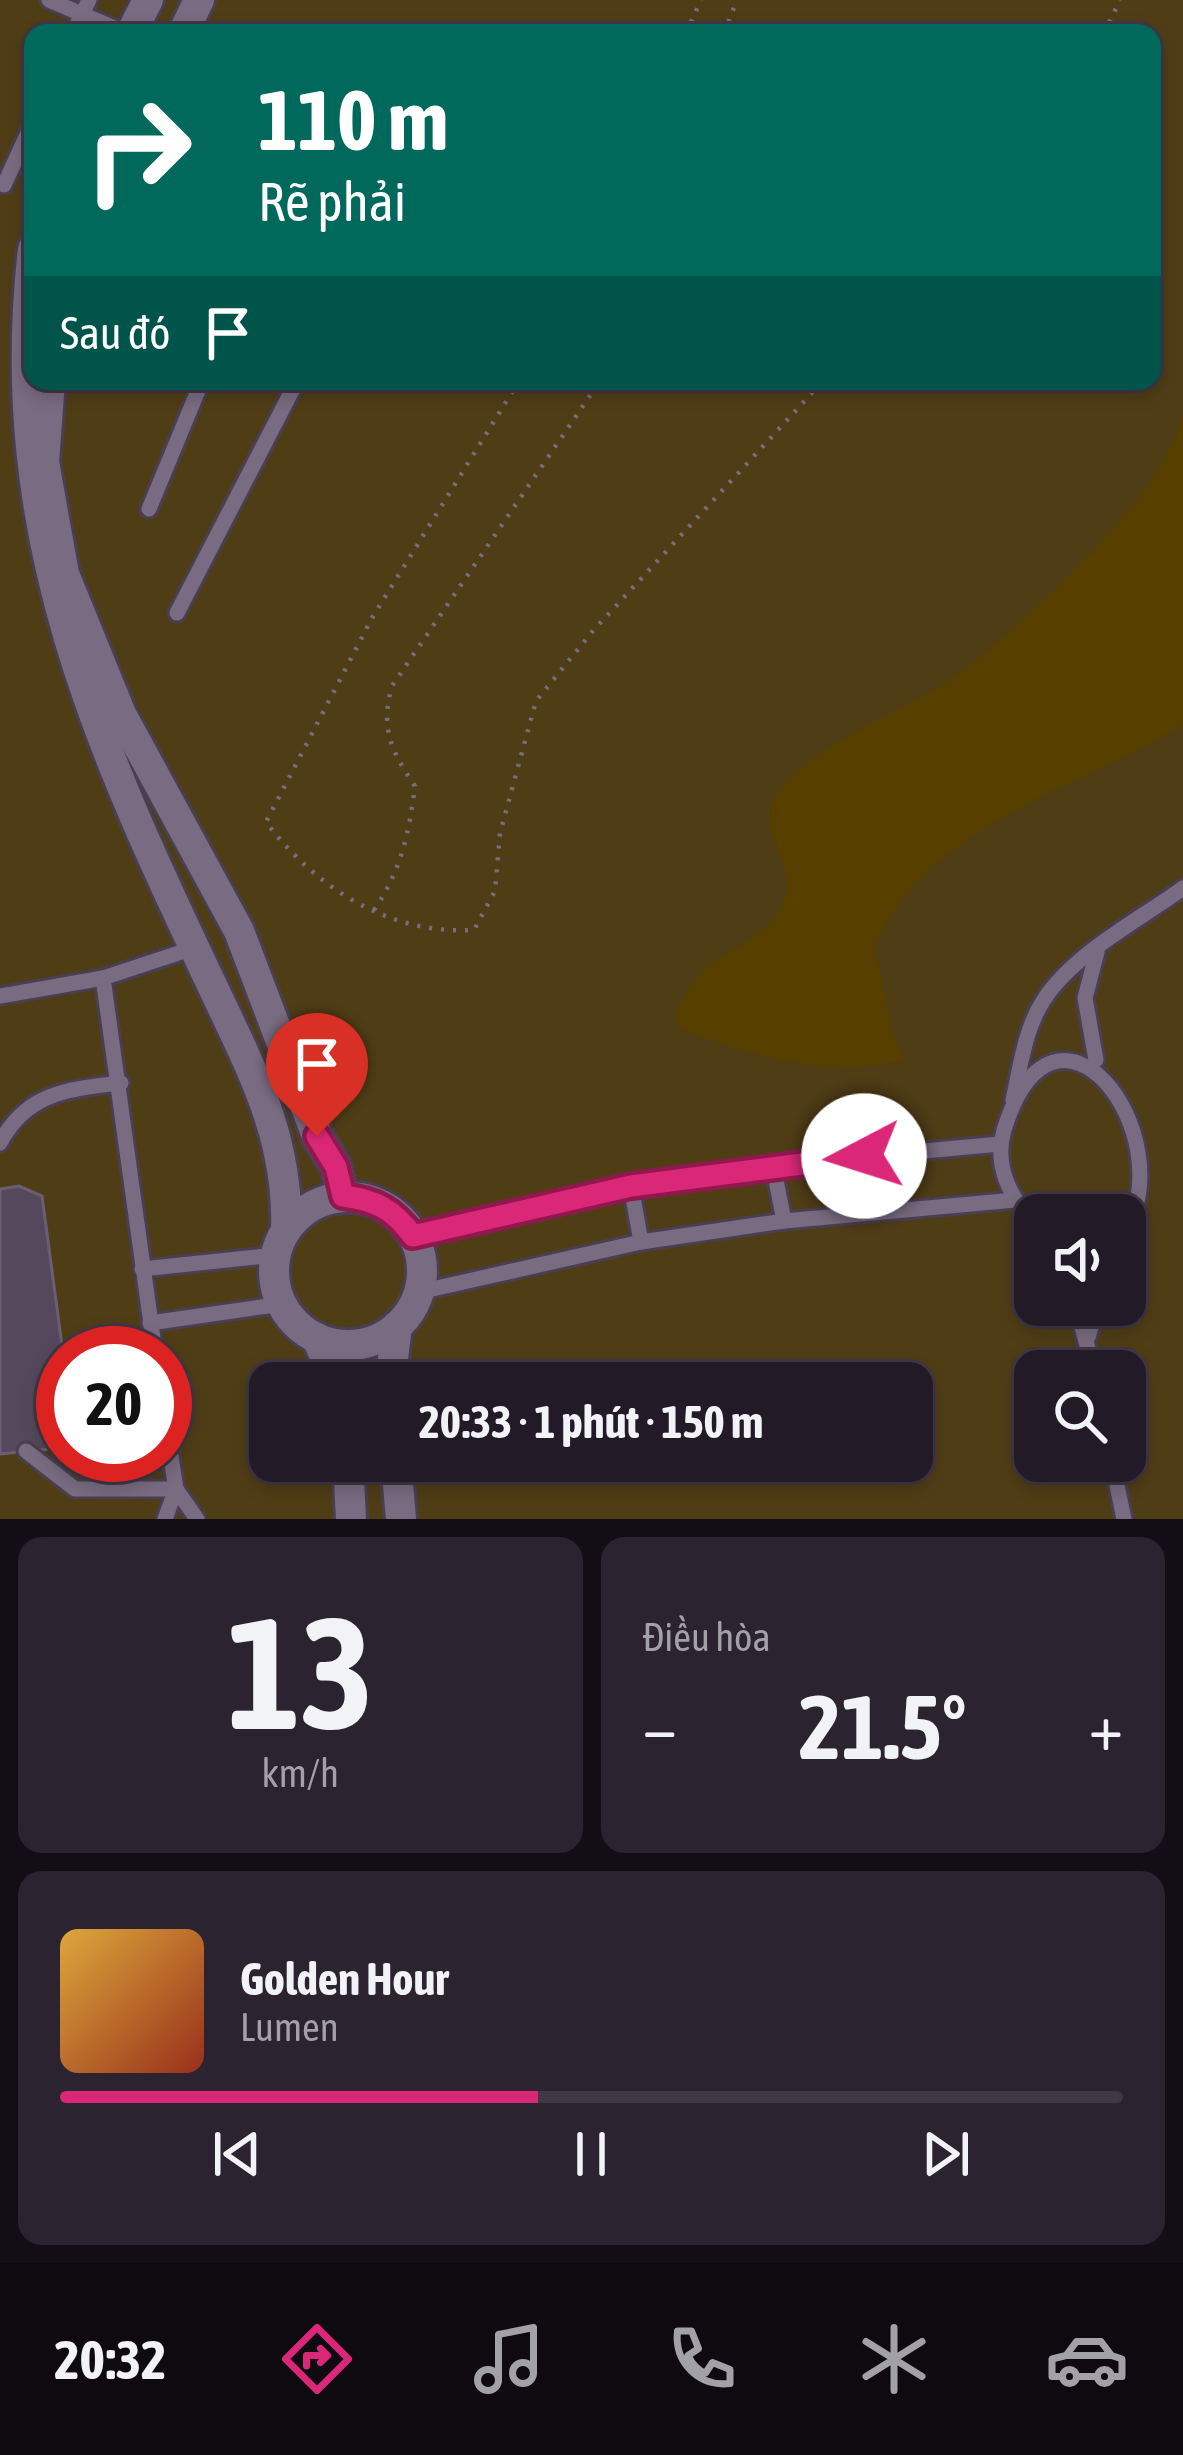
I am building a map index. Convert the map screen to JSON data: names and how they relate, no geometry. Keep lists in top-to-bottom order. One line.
{"page":{"turn":["110 m","Rẽ phải"],"then":"Sau đó","limit":"20","trip":"20:33 · 1 phút · 150 m","tile":[["13","km/h"],"Điều hòa"],"heat":["−","21.5°","+"],"song":["Golden Hour","Lumen"],"tabs":"20:32"}}
